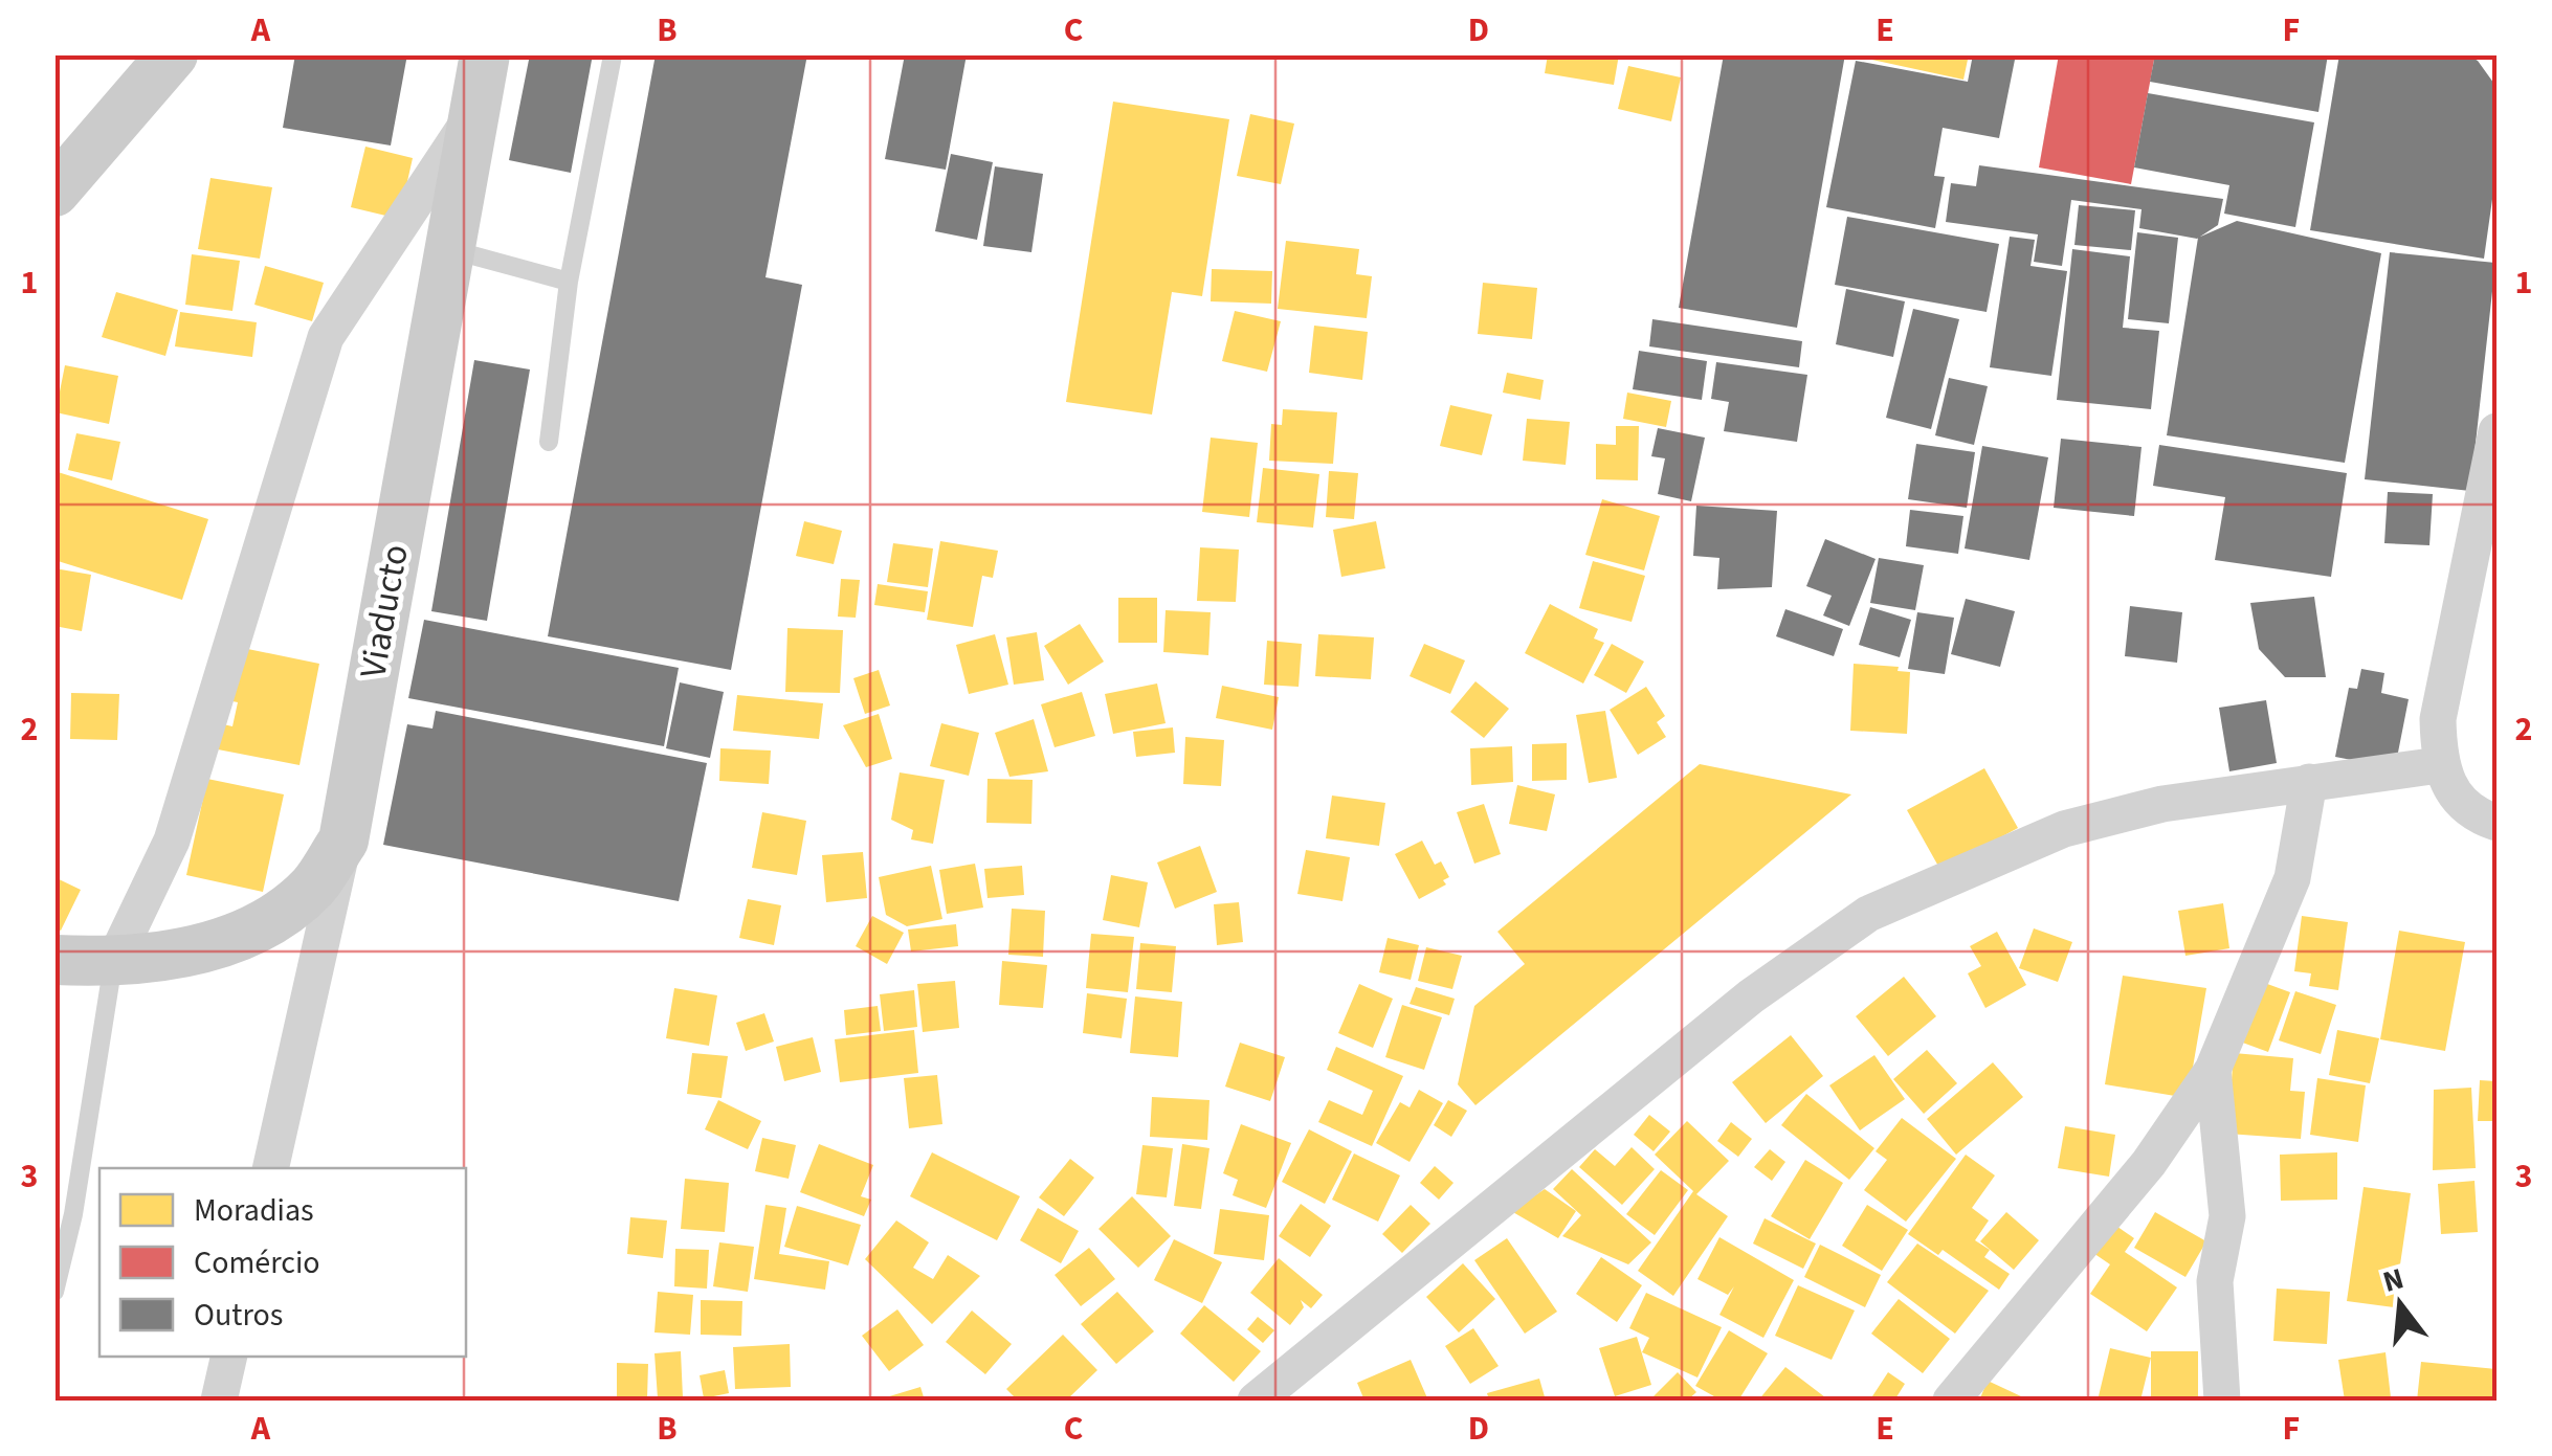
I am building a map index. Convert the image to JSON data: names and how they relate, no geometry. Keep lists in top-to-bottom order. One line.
{"streets":{"street":["Viaducto"]},"legend":["Moradias","Comércio","Outros"],"north":"top","grid":{"columns":["A","B","C","D","E","F"],"rows":["1","2","3"]}}
